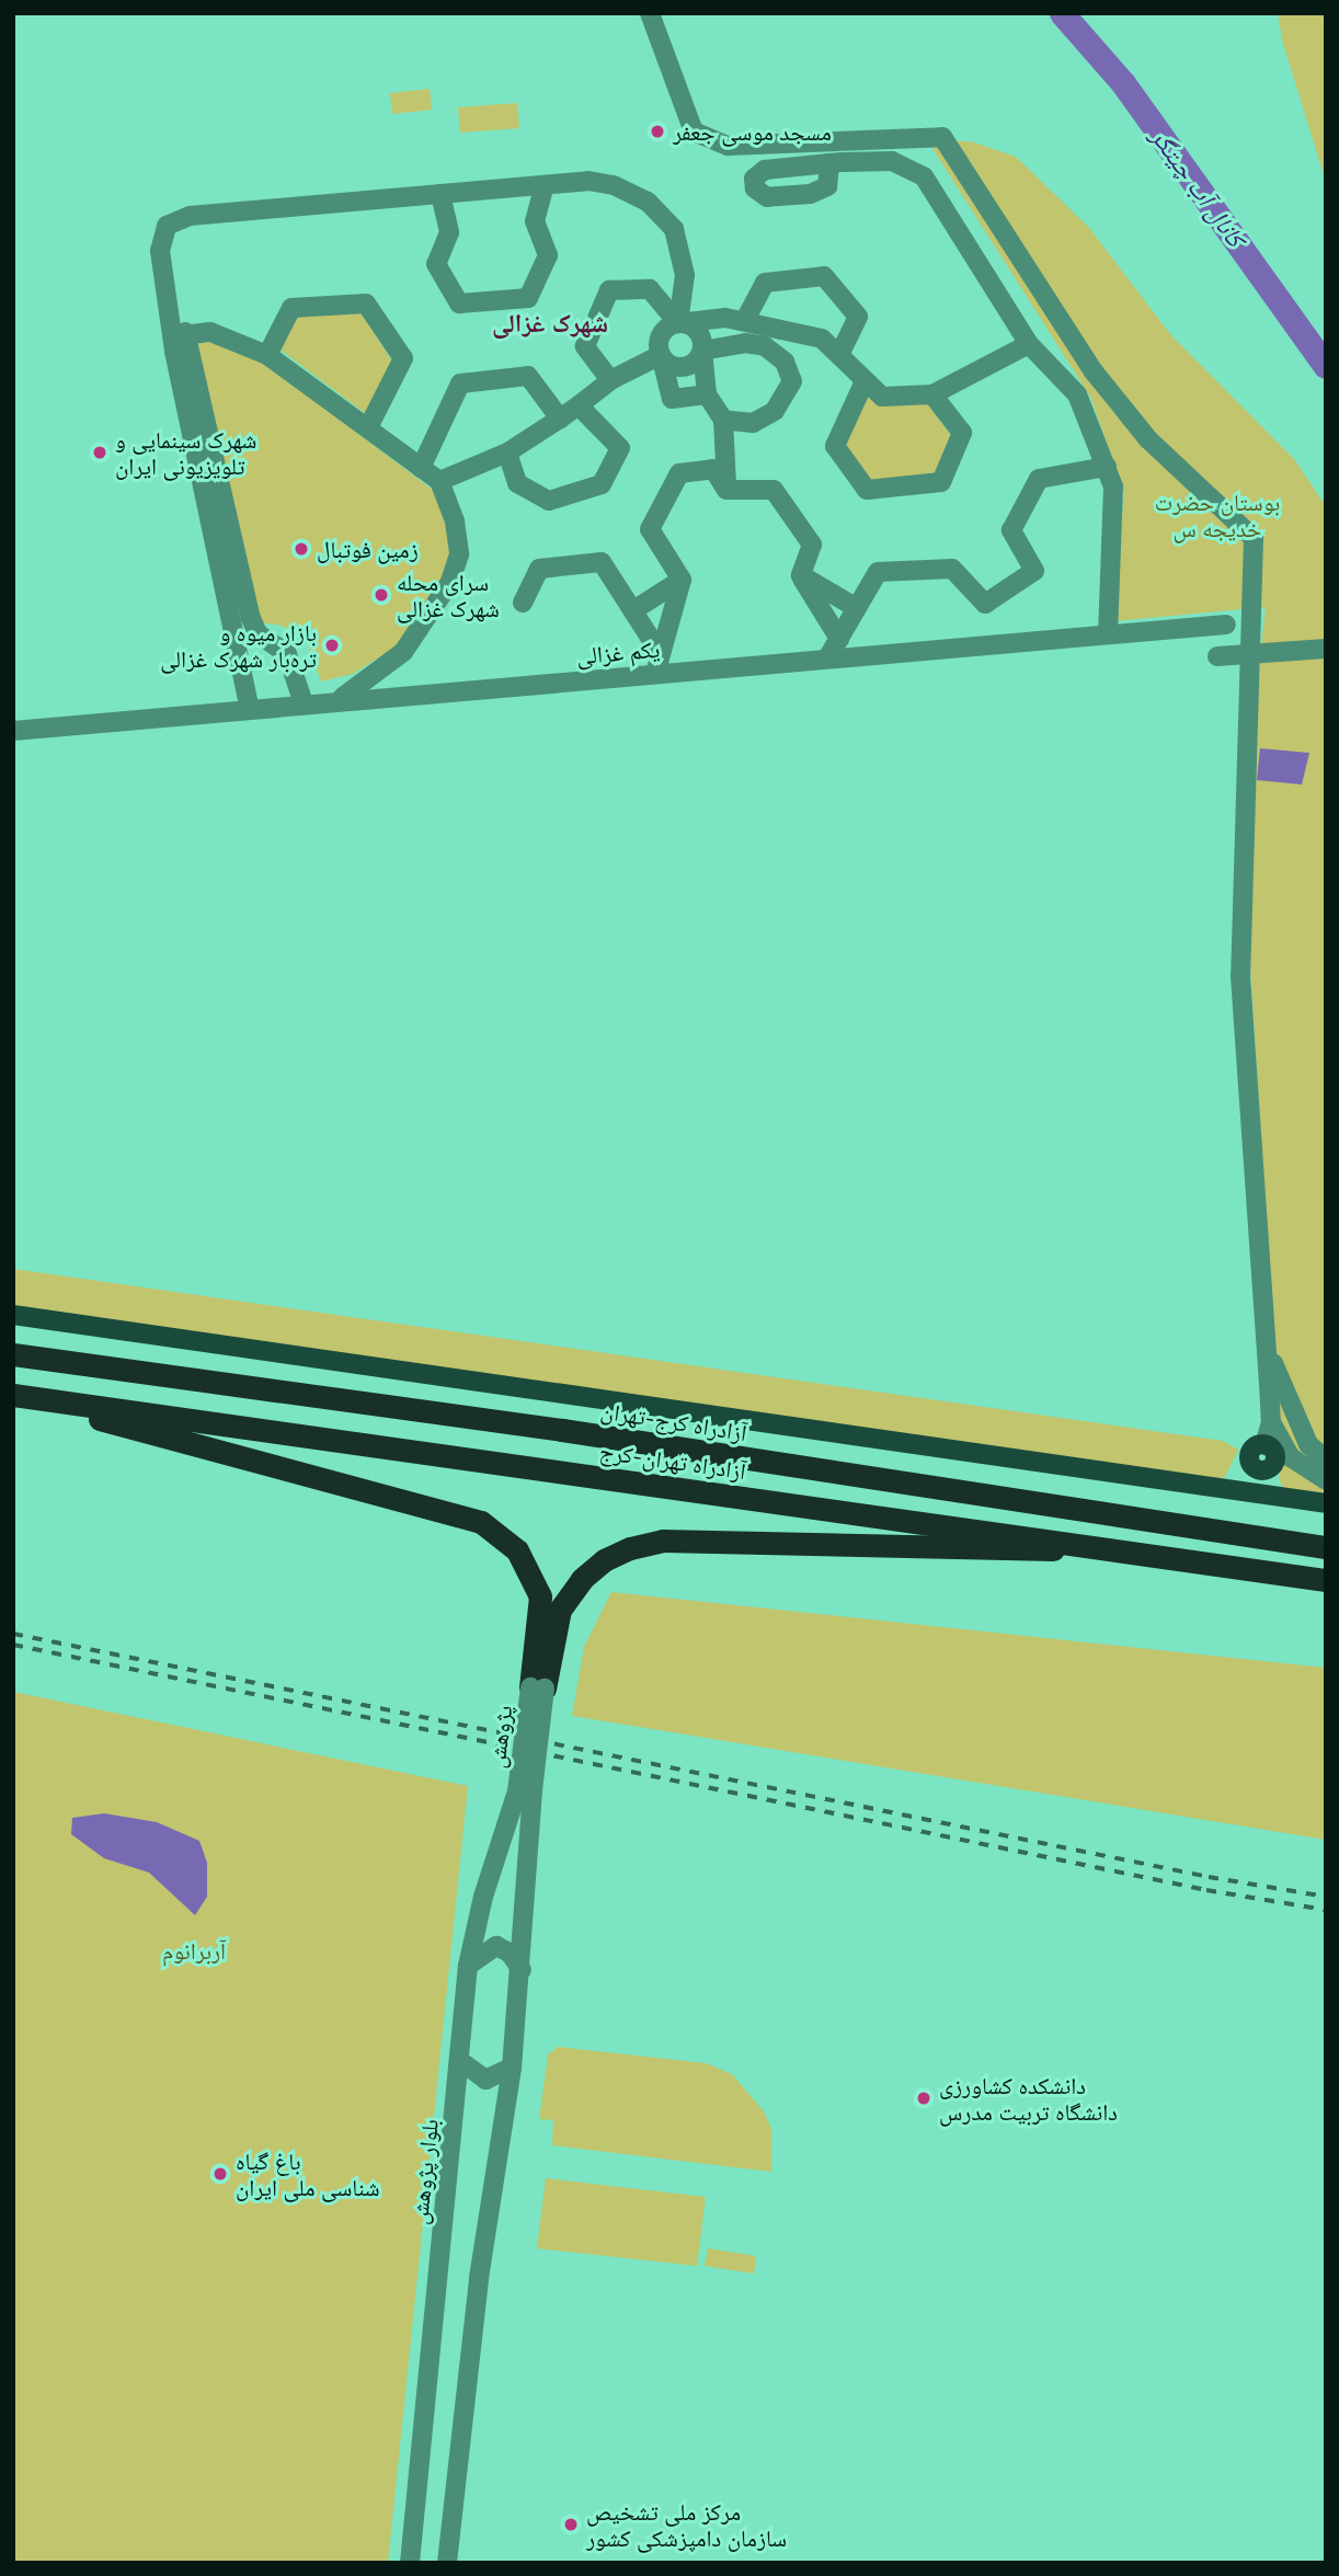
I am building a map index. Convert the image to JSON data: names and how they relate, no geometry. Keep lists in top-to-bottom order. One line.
{"streets":{"highway":["آزادراه کرج-تهران","آزادراه تهران-کرج"],"street":["یکم غزالی","پژوهش","بلوار پژوهش"]},"crossings":[["پژوهش","بلوار پژوهش"]],"districts":["شهرک غزالی"],"water":["کانال آب چیتگر"],"parks":["بوستان حضرت خدیجه س","آربرانوم"],"places":["مسجد موسی جعفر","شهرک سینمایی و تلویزیونی ایران","زمین فوتبال","سرای محله شهرک غزالی","بازار میوه و تره‌بار شهرک غزالی","دانشکده کشاورزی دانشگاه تربیت مدرس","باغ گیاه‌ شناسی ملی ایران","مرکز ملی تشخیص سازمان دامپزشکی کشور"]}
